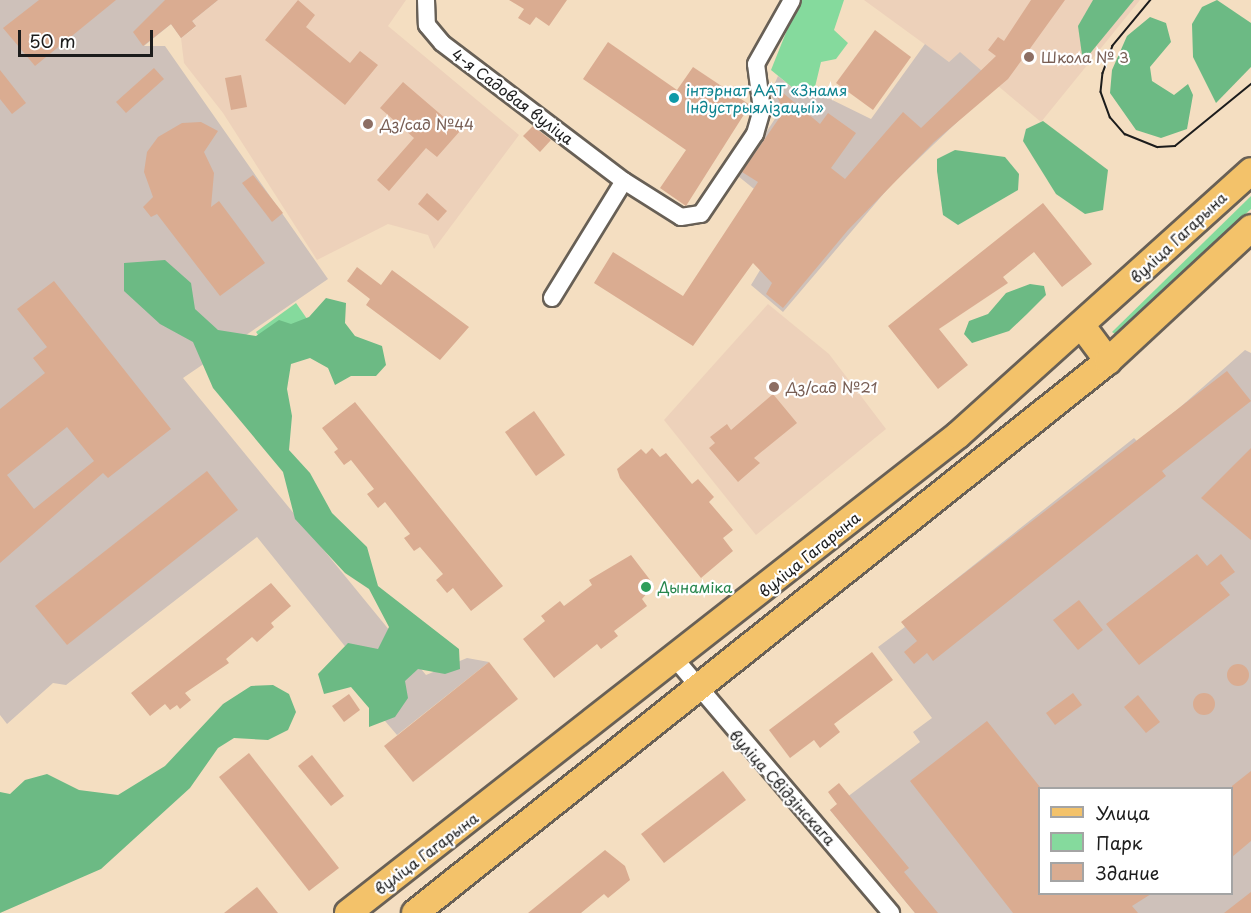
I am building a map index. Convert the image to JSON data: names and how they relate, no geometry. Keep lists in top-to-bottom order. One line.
{"streets":{"main road":["вуліца Гагарына"],"street":["4-я Садовая вуліца","вуліца Свідзінскага"]},"crossings":[["вуліца Гагарына","вуліца Свідзінскага"]],"places":["Школа № 3","інтэрнат ААТ «Знамя Індустрыялізацыі»","Дз/сад №44","Дз/сад №21","Дынаміка"],"legend":["Улица","Парк","Здание"],"scale_bar":"50 m"}
